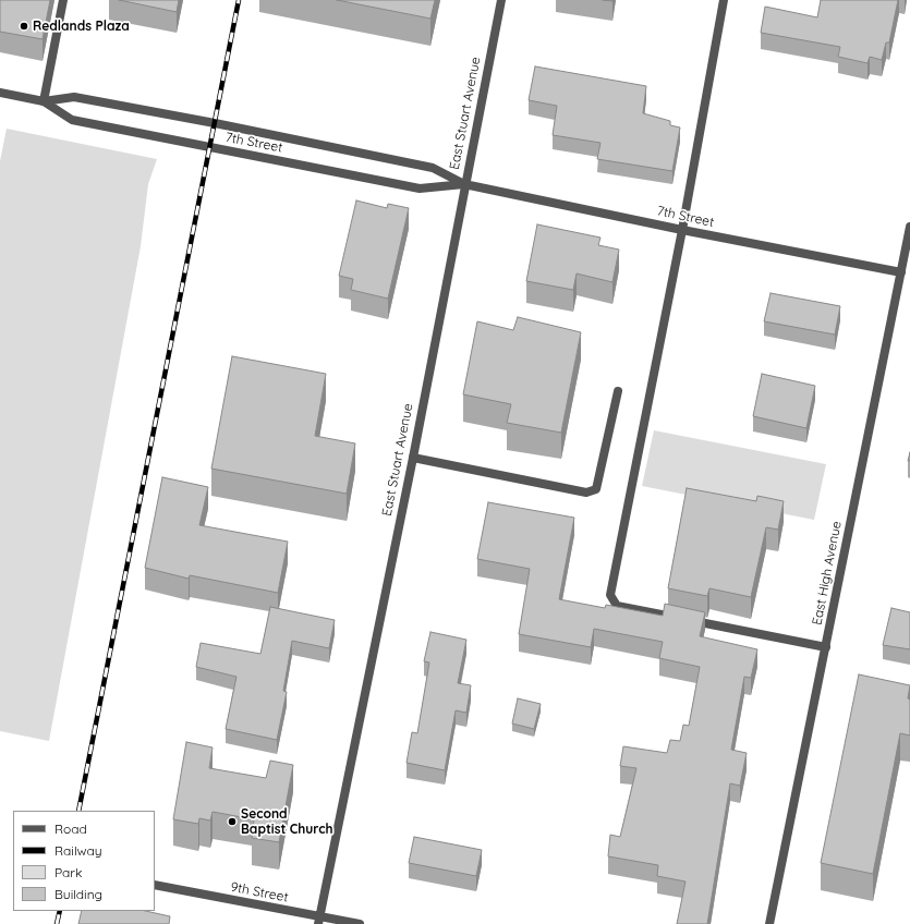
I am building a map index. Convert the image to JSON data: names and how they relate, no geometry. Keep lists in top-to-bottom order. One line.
{"streets":{"street":["East Stuart Avenue","7th Street","East High Avenue","9th Street"]},"crossings":[["East Stuart Avenue","7th Street"],["East Stuart Avenue","9th Street"],["7th Street","East High Avenue"]],"places":["Redlands Plaza","Second Baptist Church"],"legend":["Road","Railway","Park","Building"]}
